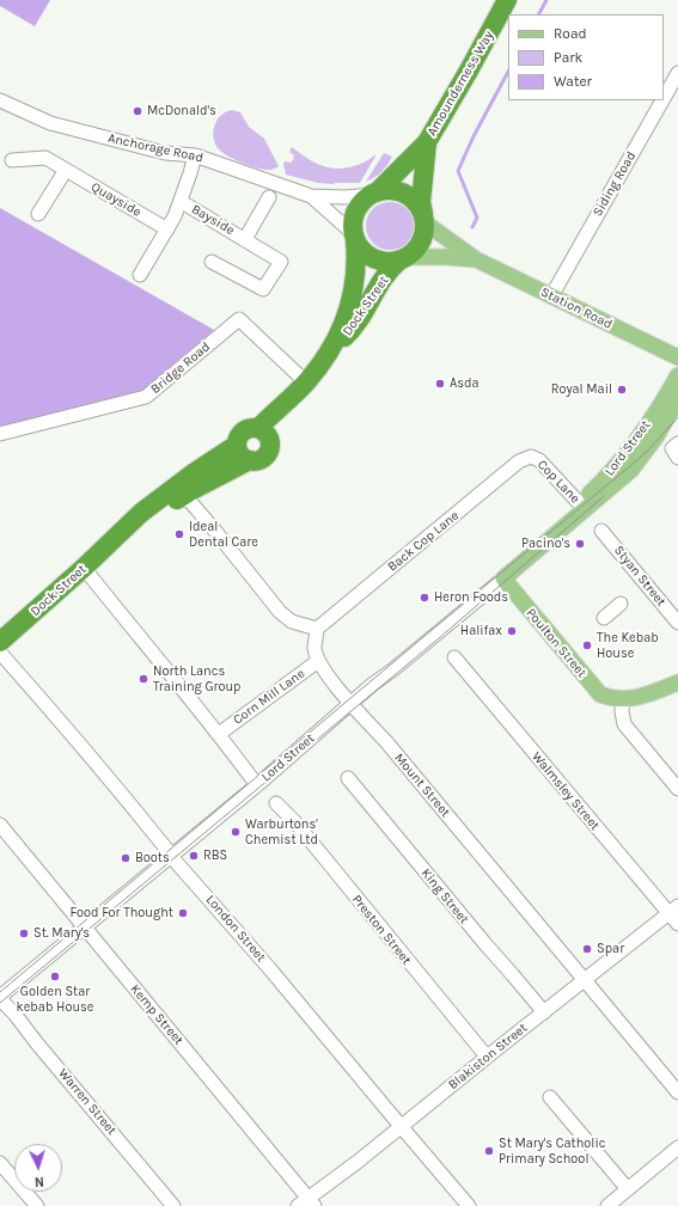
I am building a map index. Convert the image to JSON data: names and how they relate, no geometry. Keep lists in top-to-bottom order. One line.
{"streets":{"highway":["Amounderness Way","Dock Street"],"main road":["Station Road","Lord Street","Poulton Street"],"street":["Anchorage Road","Siding Road","Quayside","Bayside","Bridge Road","Cop Lane","Back Cop Lane","Styan Street","Corn Mill Lane","Mount Street","Walmsley Street","King Street","London Street","Preston Street","Kemp Street","Blakiston Street","Warren Street"]},"crossings":[["Amounderness Way","Anchorage Road"],["Amounderness Way","Dock Street"],["Amounderness Way","Station Road"],["Anchorage Road","Dock Street"],["Anchorage Road","Station Road"],["Siding Road","Station Road"],["Dock Street","Station Road"],["Dock Street","Bridge Road"],["Lord Street","Cop Lane"],["Lord Street","Poulton Street"],["Lord Street","Mount Street"],["Lord Street","London Street"],["Lord Street","Kemp Street"],["Lord Street","Warren Street"],["Cop Lane","Back Cop Lane"],["Back Cop Lane","Mount Street"],["Corn Mill Lane","Mount Street"],["Mount Street","Blakiston Street"],["Walmsley Street","Blakiston Street"],["King Street","Blakiston Street"],["London Street","Blakiston Street"],["Preston Street","Blakiston Street"],["Kemp Street","Blakiston Street"]],"places":["McDonald's","Asda","Royal Mail","Ideal Dental Care","Pacino's","Heron Foods","Halifax","The Kebab House","North Lancs Training Group","Warburtons' Chemist Ltd","RBS","Boots","Food For Thought","St. Mary's","Spar","Golden Star kebab House","St Mary's Catholic Primary School"],"legend":["Road","Park","Water"],"north":"bottom"}
